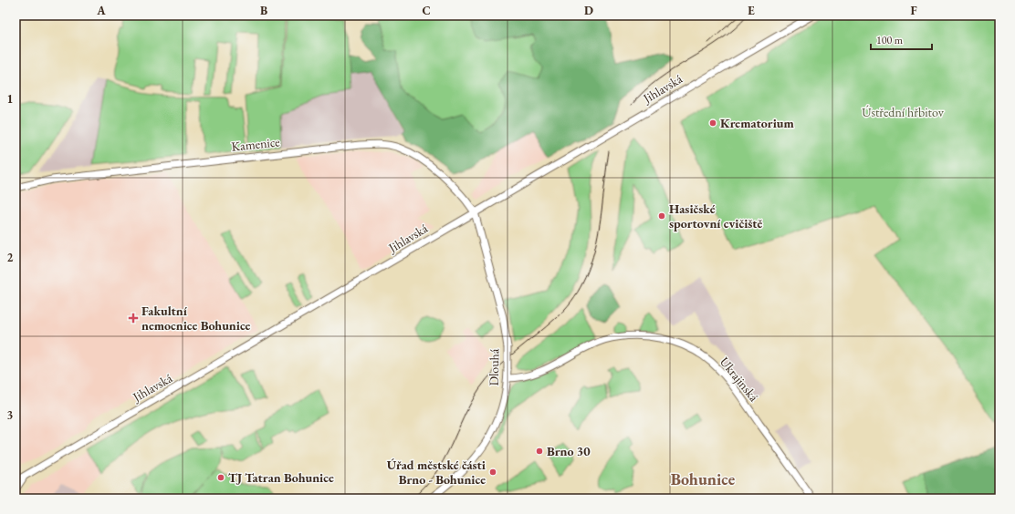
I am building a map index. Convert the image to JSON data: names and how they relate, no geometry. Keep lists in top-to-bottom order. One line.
{"streets":{"street":["Jihlavská","Kamenice","Dlouhá","Ukrajinská"]},"crossings":[["Jihlavská","Kamenice"],["Jihlavská","Dlouhá"],["Kamenice","Dlouhá"],["Dlouhá","Ukrajinská"]],"districts":["Bohunice"],"parks":["Ústřední hřbitov"],"places":{"other":["Krematorium","Hasičské sportovní cvičiště","Brno 30","Úřad městské části Brno - Bohunice","TJ Tatran Bohunice"],"health":["Fakultní nemocnice Bohunice"]},"scale_bar":"100 m","grid":{"columns":["A","B","C","D","E","F"],"rows":["1","2","3"]}}
